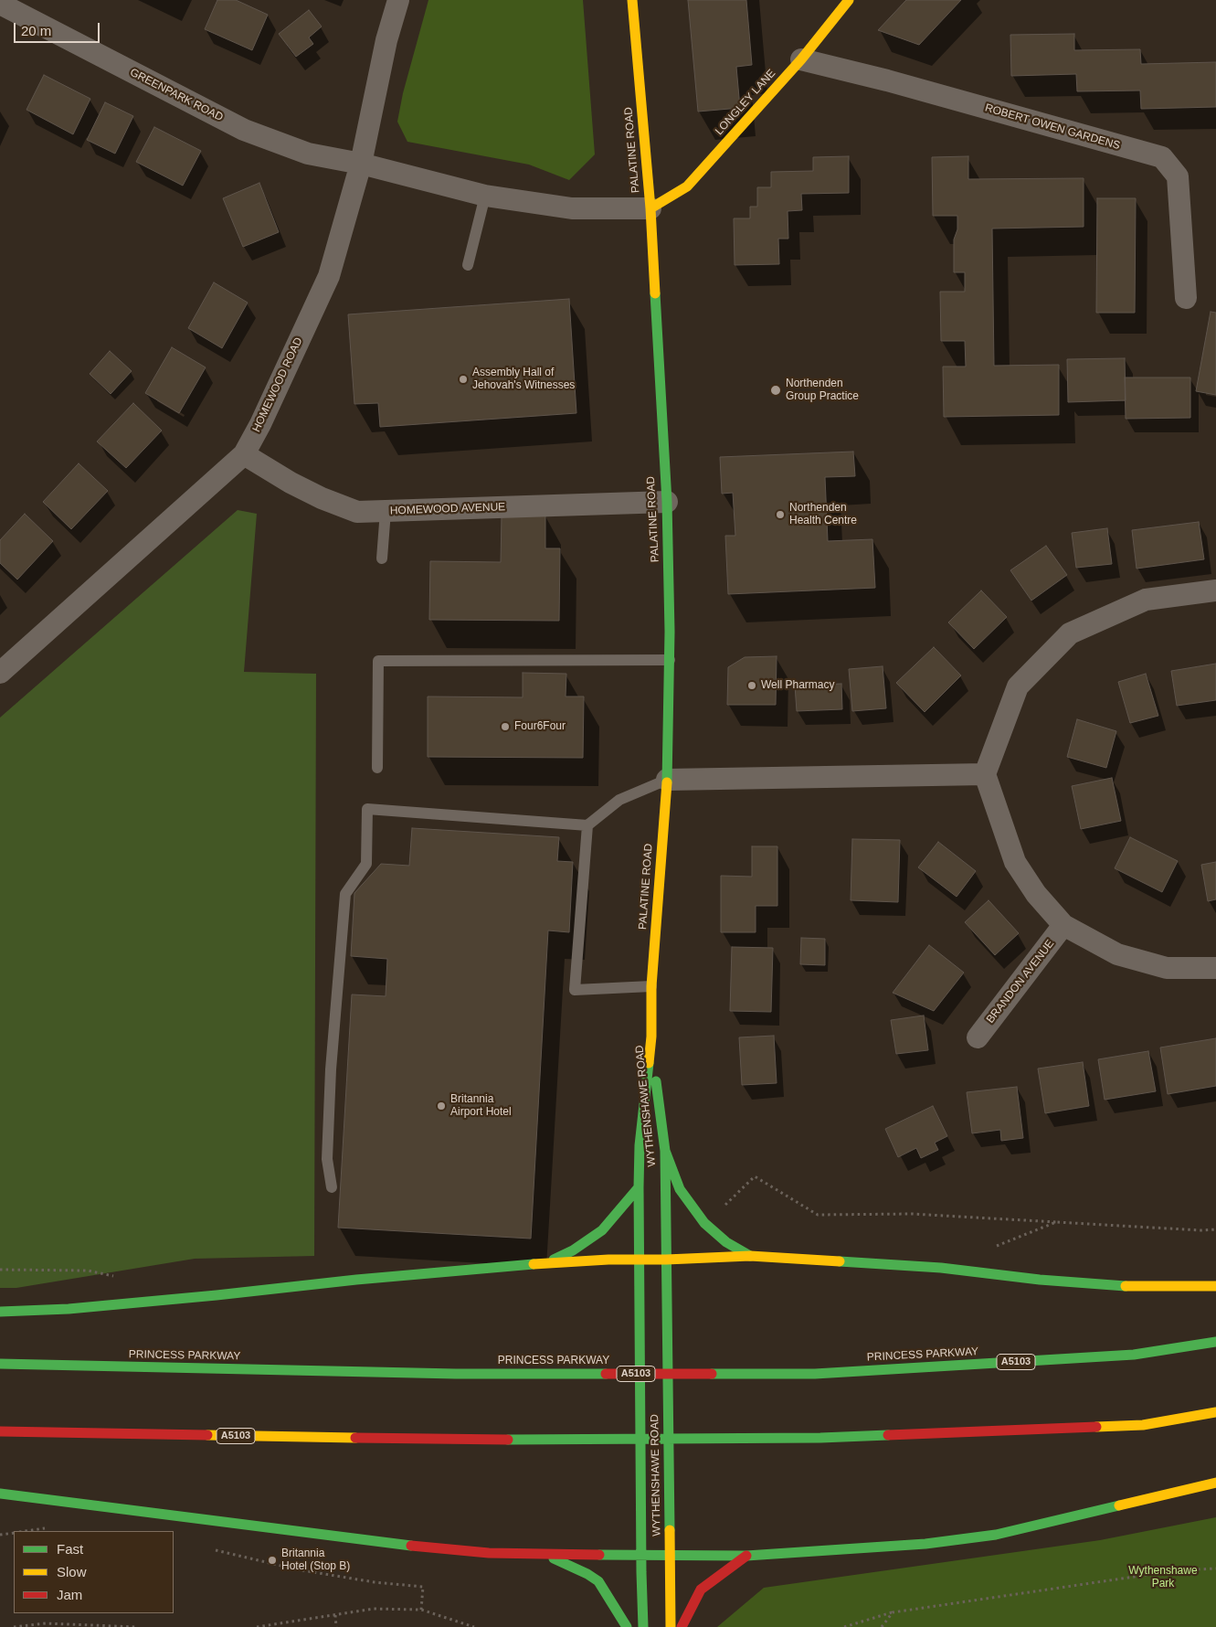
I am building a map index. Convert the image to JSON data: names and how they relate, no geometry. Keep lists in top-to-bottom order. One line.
{"streets":{"main road":["LONGLEY LANE","PALATINE ROAD","WYTHENSHAWE ROAD","PRINCESS PARKWAY","A5103"],"street":["GREENPARK ROAD","ROBERT OWEN GARDENS","HOMEWOOD ROAD","HOMEWOOD AVENUE","BRANDON AVENUE"]},"crossings":[["GREENPARK ROAD","LONGLEY LANE"],["GREENPARK ROAD","PALATINE ROAD"],["GREENPARK ROAD","HOMEWOOD ROAD"],["LONGLEY LANE","ROBERT OWEN GARDENS"],["LONGLEY LANE","PALATINE ROAD"],["PALATINE ROAD","HOMEWOOD AVENUE"],["PALATINE ROAD","WYTHENSHAWE ROAD"],["HOMEWOOD ROAD","HOMEWOOD AVENUE"]],"parks":["Wythenshawe Park"],"places":["Assembly Hall of Jehovah's Witnesses","Northenden Group Practice","Northenden Health Centre","Well Pharmacy","Four6Four","Britannia Airport Hotel","Britannia Hotel (Stop B)"],"legend":["Fast","Slow","Jam"],"scale_bar":"20 m"}
